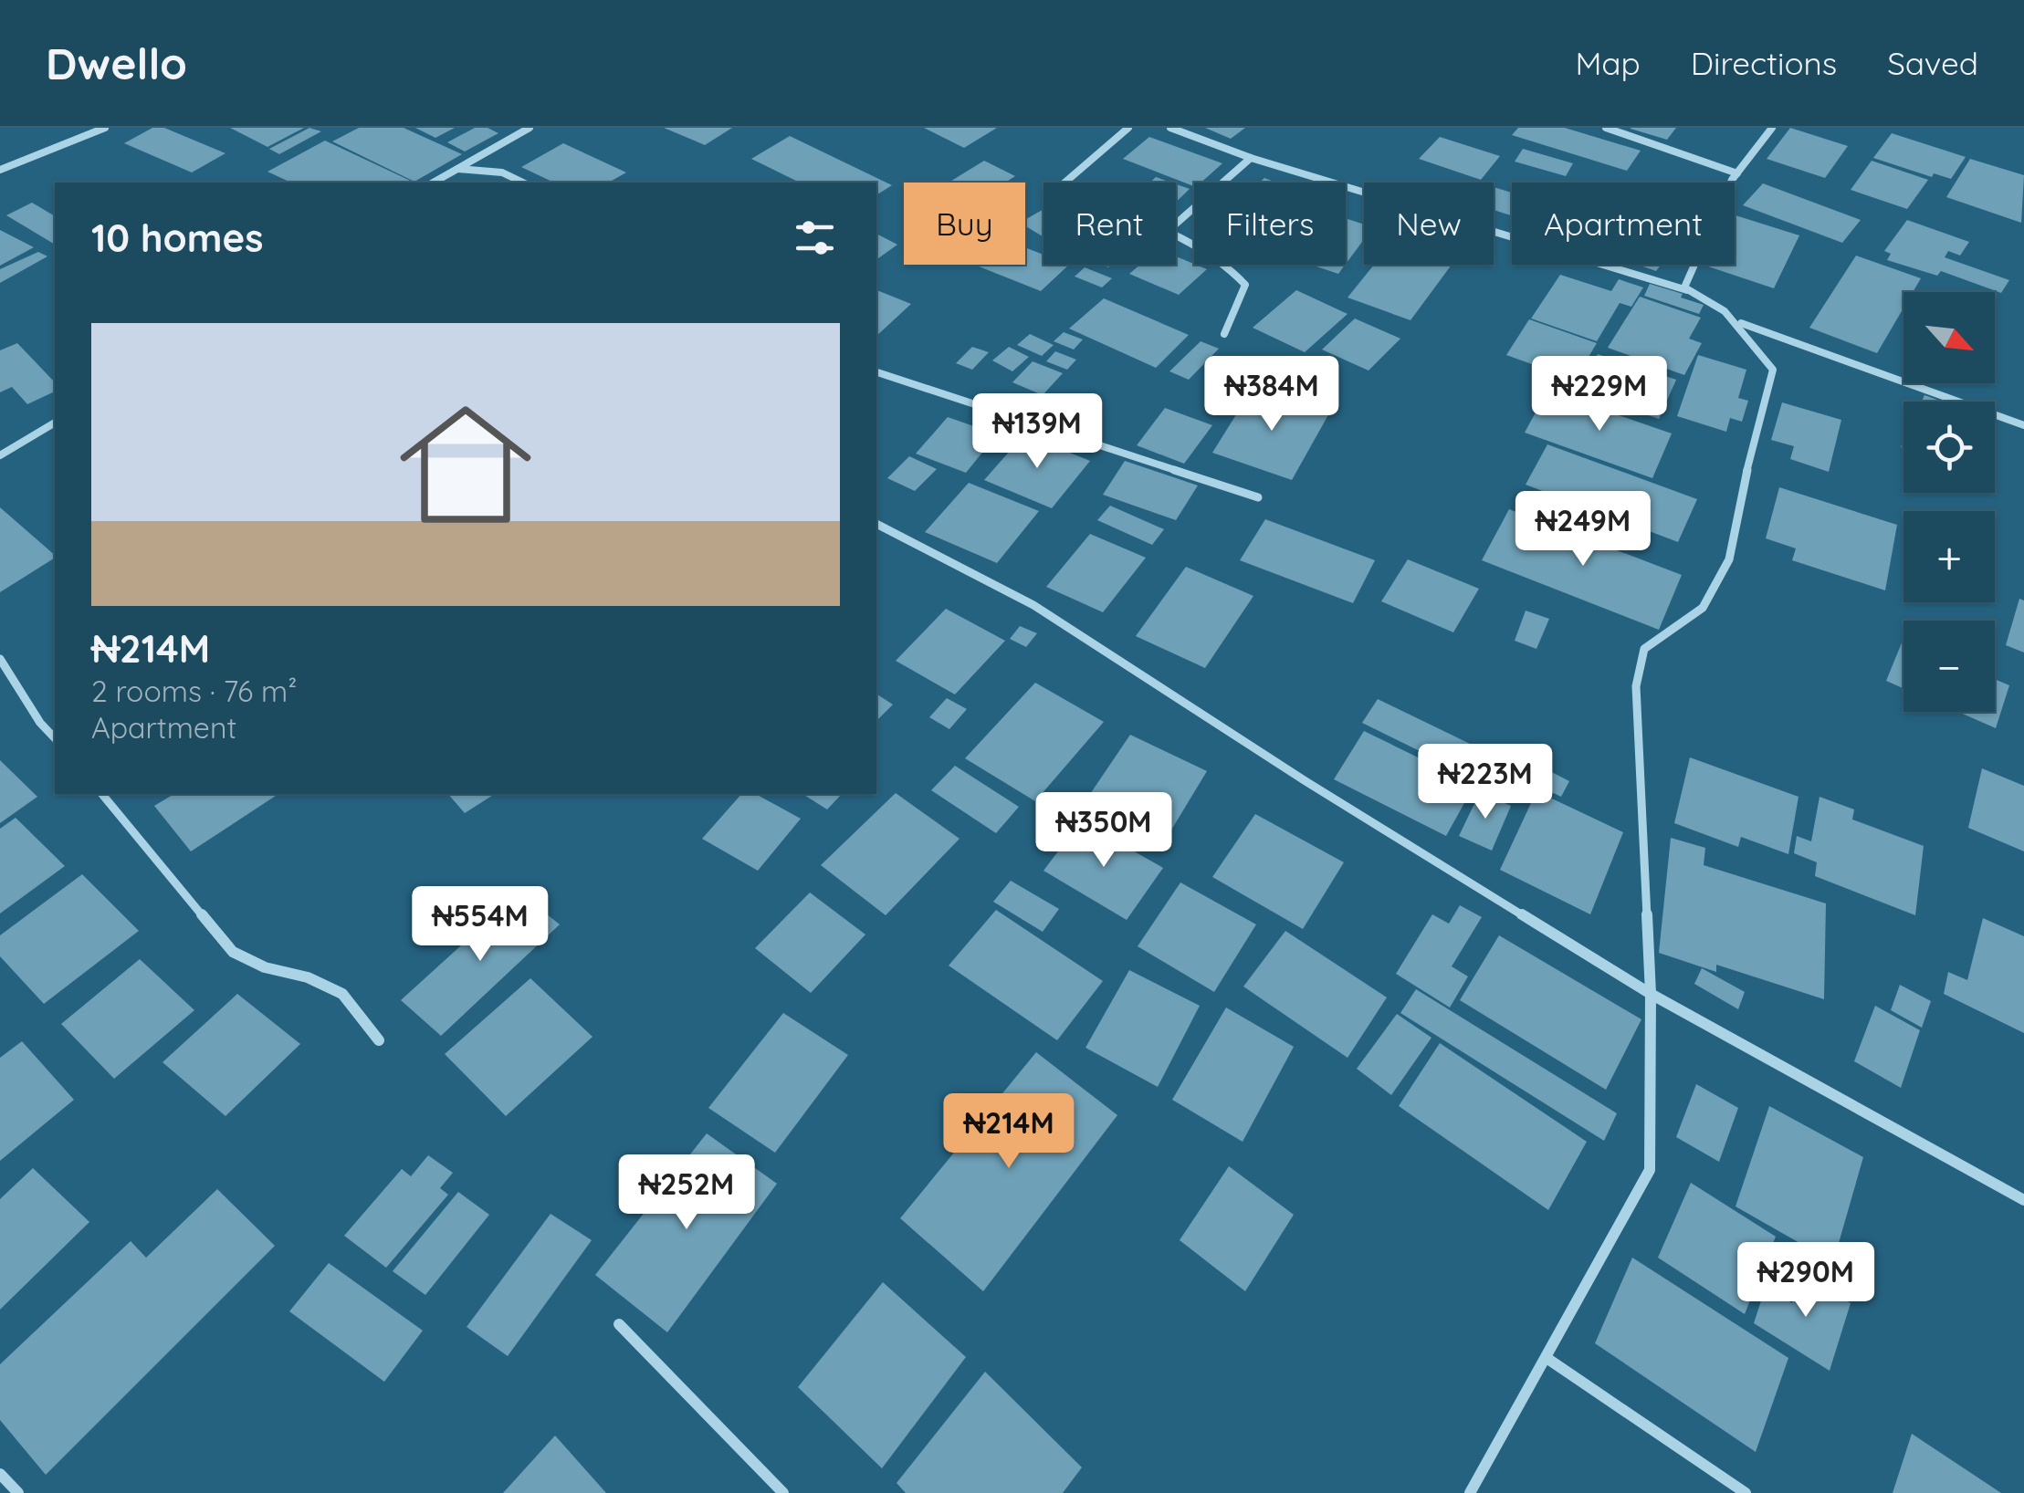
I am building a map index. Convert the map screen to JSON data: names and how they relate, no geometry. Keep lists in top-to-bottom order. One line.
{"north":"bottom right","page":{"header":"Dwello","nav":["Map","Directions","Saved"],"chip":["Buy","Rent","Filters","New","Apartment"],"heading":"10 homes","map_buttons":["+","−"],"list":[{"name":"₦214M","note":"2 rooms · 76 m² · Apartment"}],"price":["₦384M","₦229M","₦139M","₦249M","₦223M","₦350M","₦554M","₦214M","₦252M","₦290M"]}}
